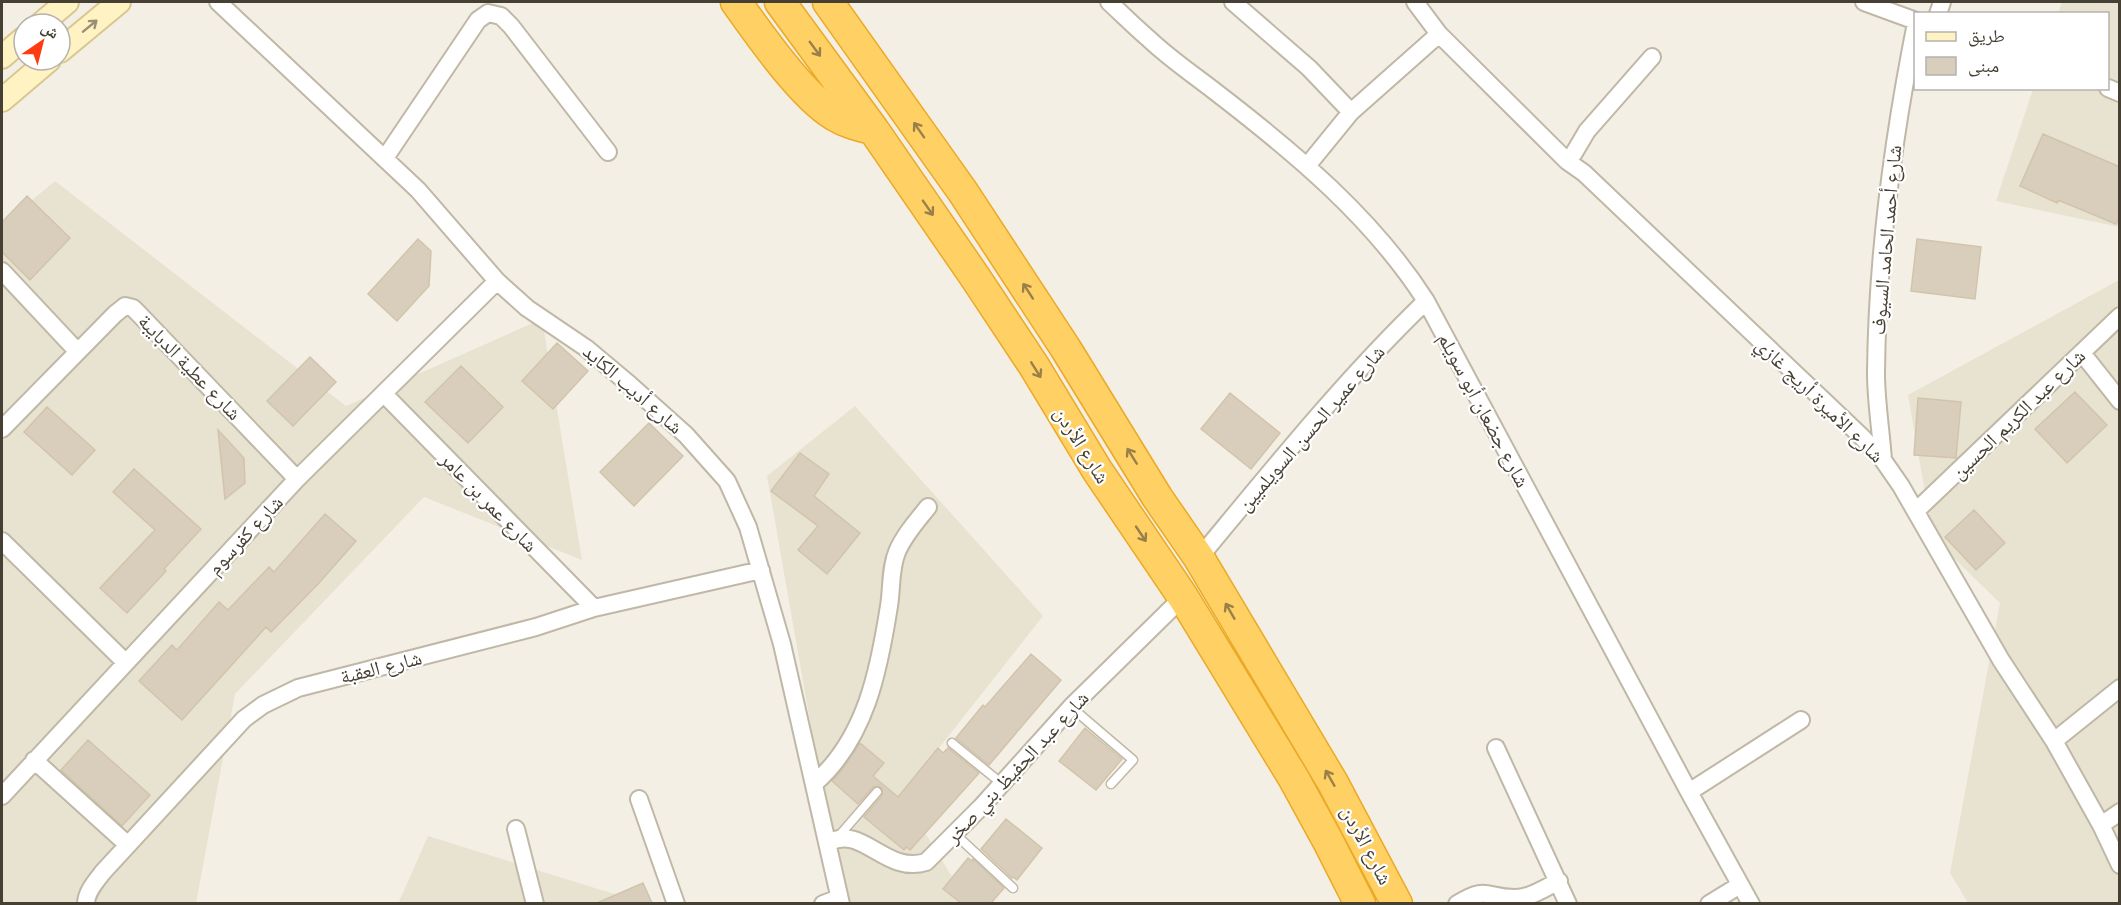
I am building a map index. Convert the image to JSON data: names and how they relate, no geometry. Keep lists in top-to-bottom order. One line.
{"streets":{"highway":["شارع الأردن"],"street":["شارع أحمد الحامد السيوف","شارع عطية الدبايبة","شارع أديب الكايد","شارع الأميرة أريج غازي","شارع جضعان أبو سويلم","شارع عبد الكريم الحسين","شارع عمير الحسن السويلميين","شارع عمر بن عامر","شارع كفرسوم","شارع العقبة","شارع عبد الحفيظ بني صخر"]},"crossings":[["شارع أحمد الحامد السيوف","شارع الأميرة أريج غازي"],["شارع عطية الدبايبة","شارع كفرسوم"],["شارع أديب الكايد","شارع كفرسوم"],["شارع أديب الكايد","شارع العقبة"],["شارع أديب الكايد","شارع عبد الحفيظ بني صخر"],["شارع الأميرة أريج غازي","شارع عبد الكريم الحسين"],["شارع جضعان أبو سويلم","شارع عمير الحسن السويلميين"],["شارع عمير الحسن السويلميين","شارع الأردن"],["شارع الأردن","شارع عبد الحفيظ بني صخر"],["شارع عمر بن عامر","شارع كفرسوم"],["شارع عمر بن عامر","شارع العقبة"]],"legend":["طريق","مبنى"],"north":"top right"}
